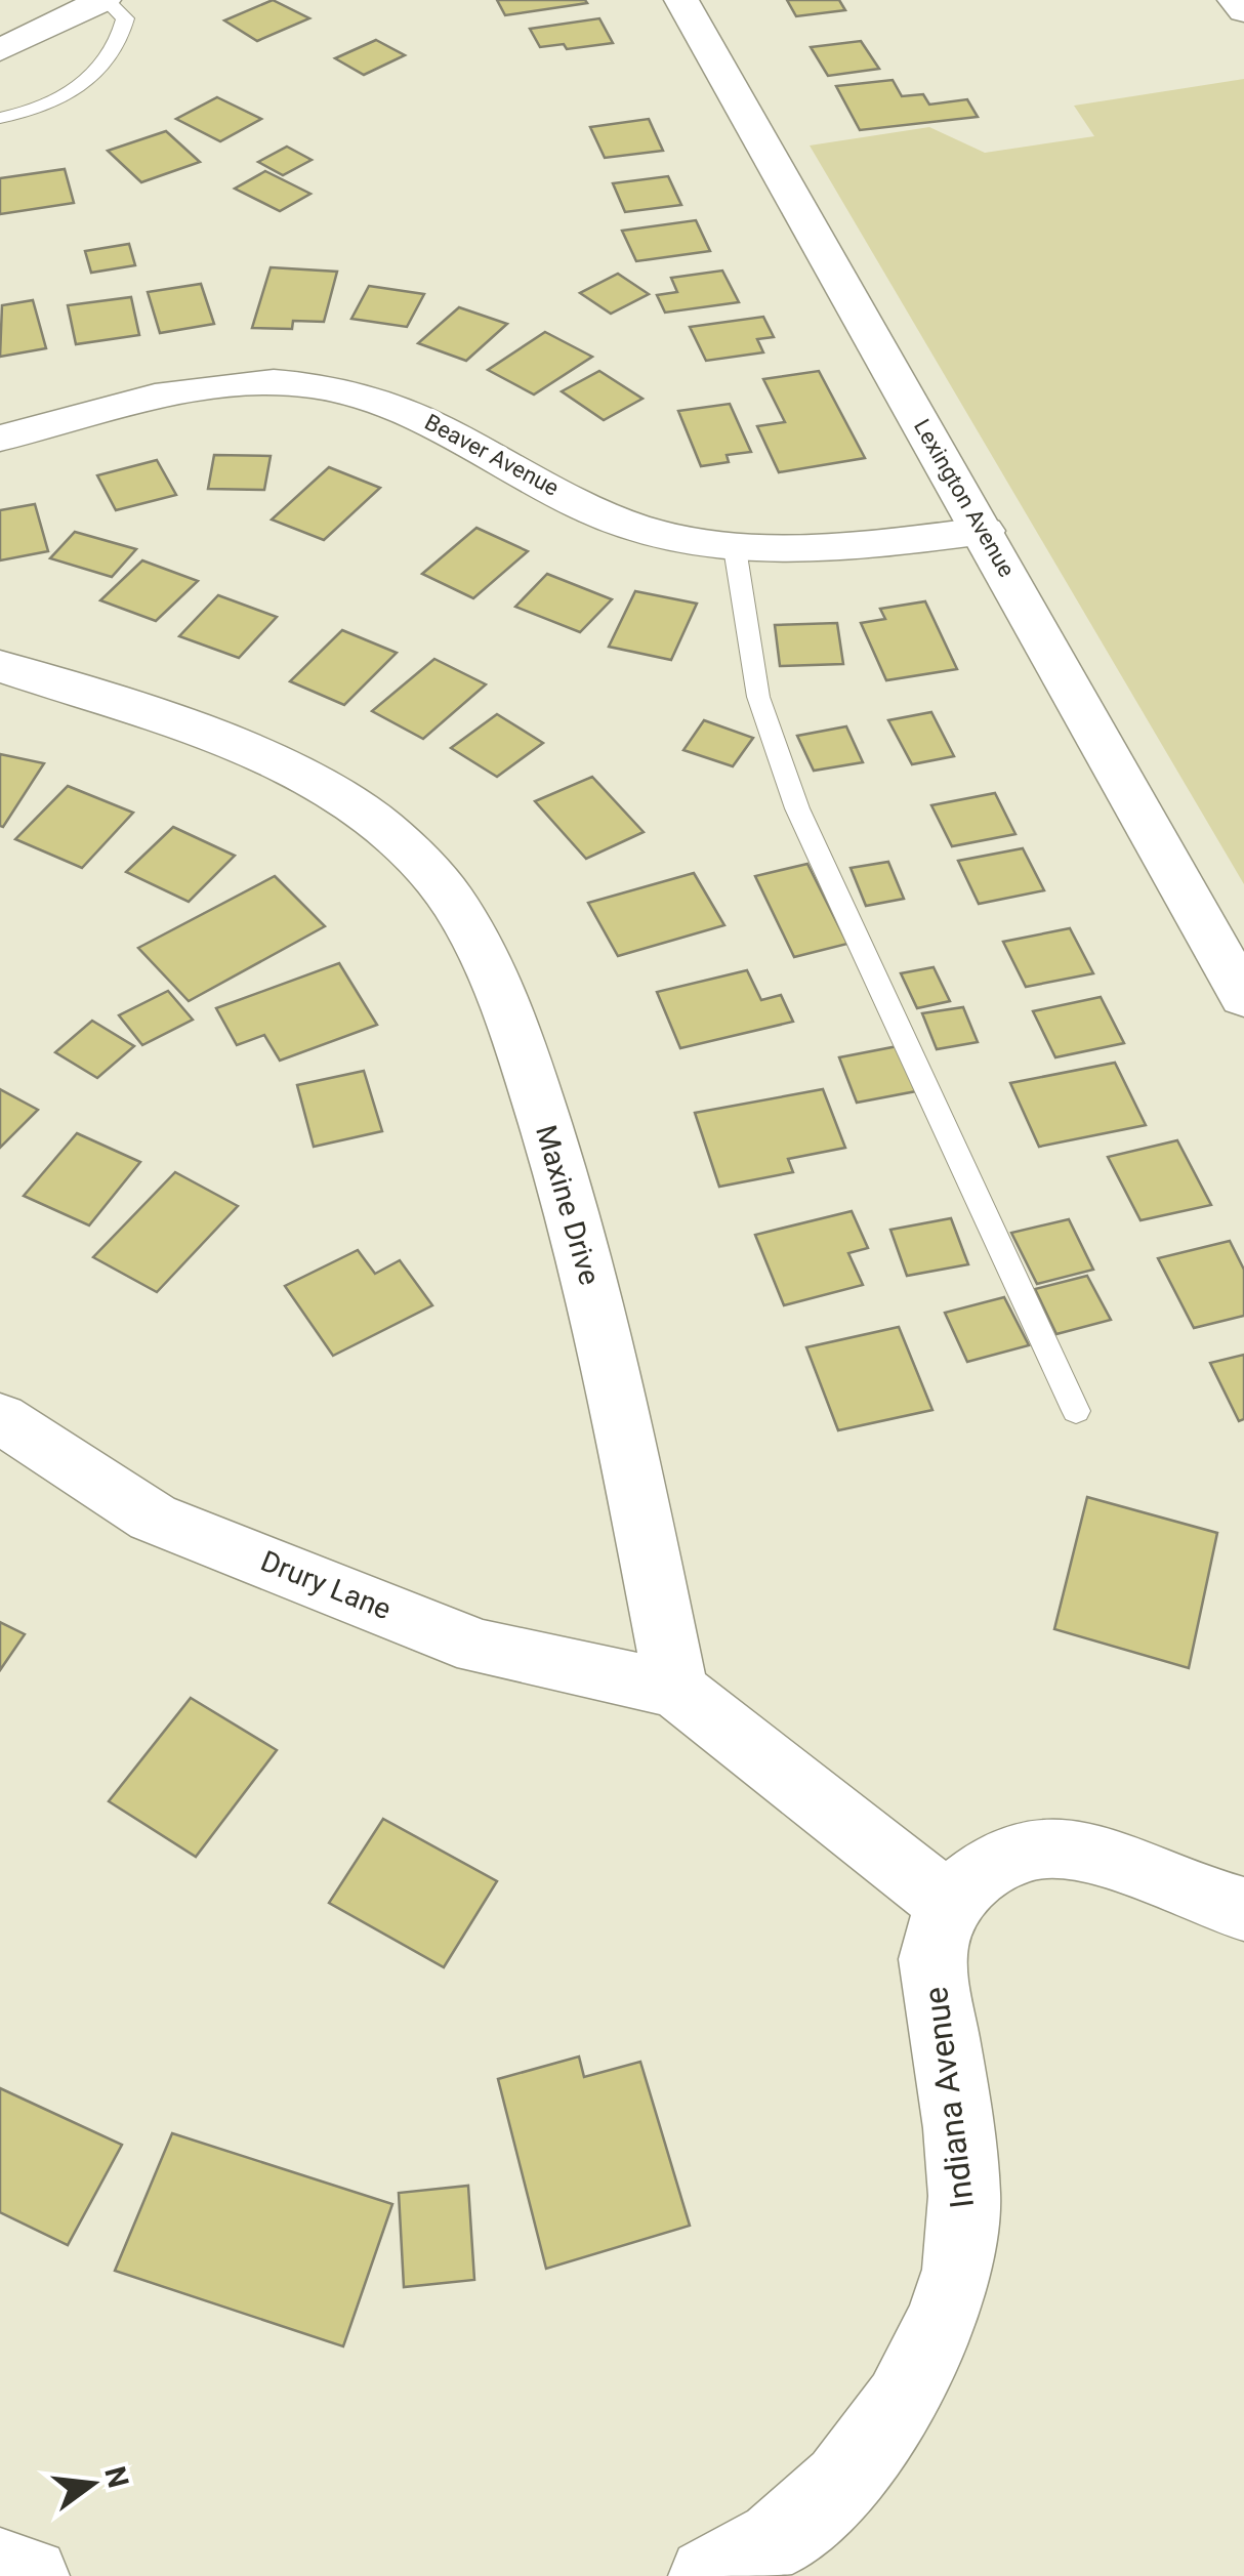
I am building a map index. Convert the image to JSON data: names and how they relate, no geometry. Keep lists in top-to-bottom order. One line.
{"streets":{"street":["Beaver Avenue","Lexington Avenue","Maxine Drive","Drury Lane","Indiana Avenue"]},"crossings":[["Beaver Avenue","Lexington Avenue"],["Maxine Drive","Drury Lane"]],"north":"right"}
